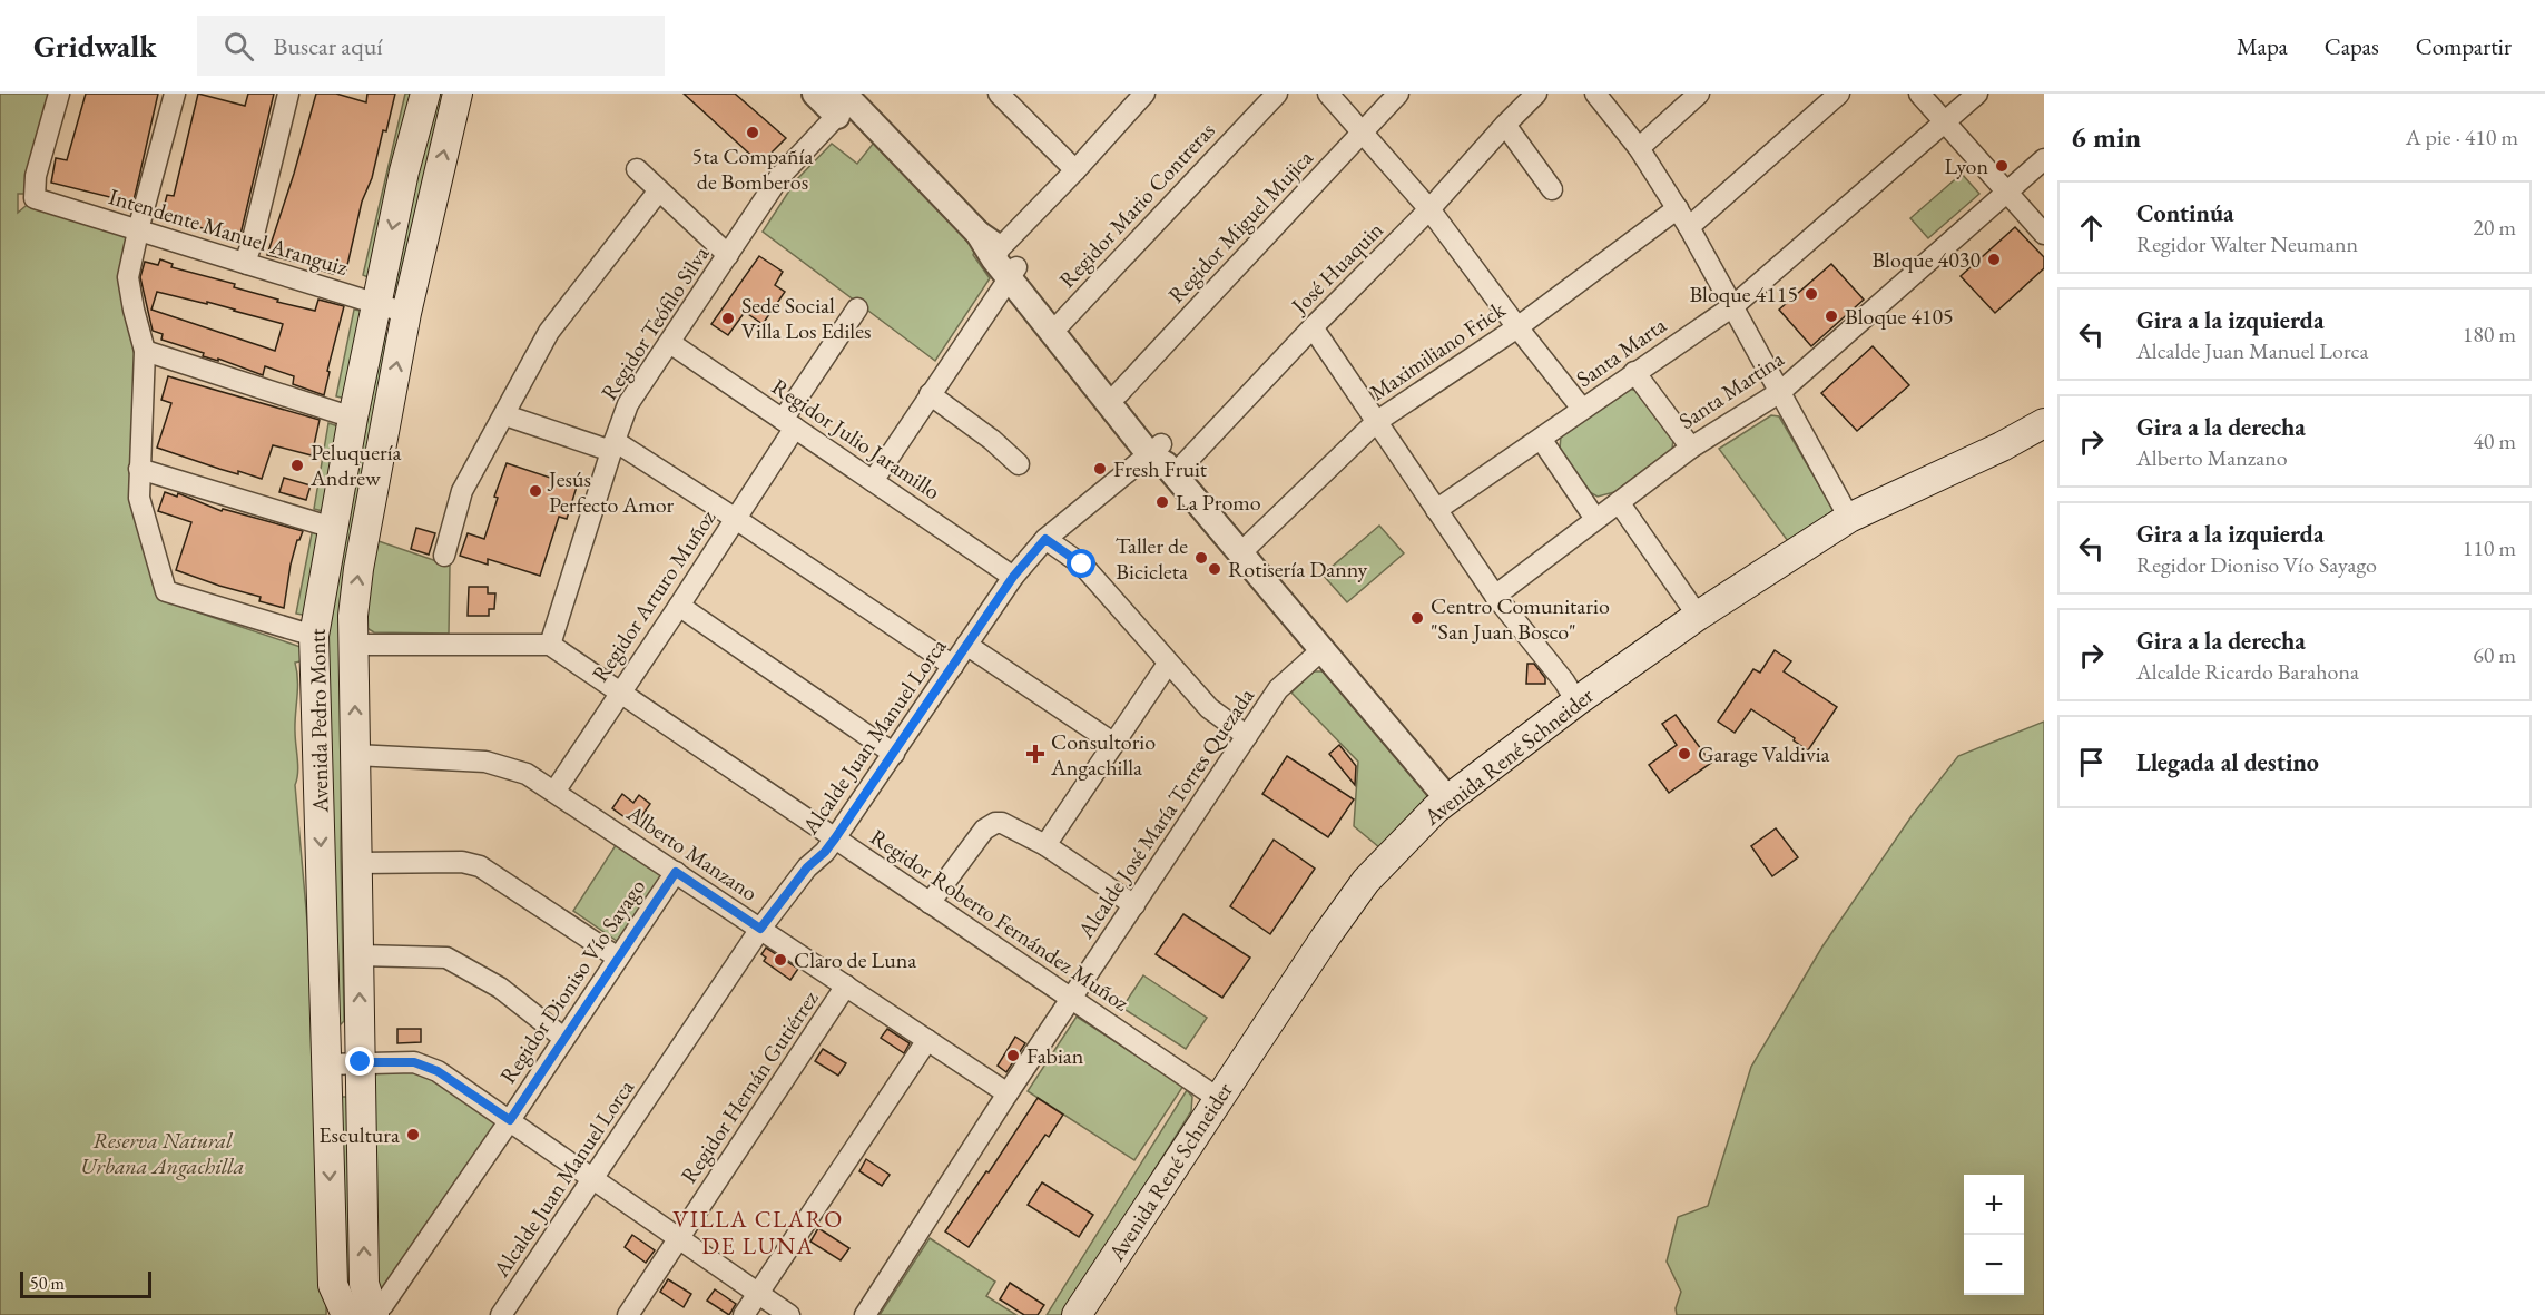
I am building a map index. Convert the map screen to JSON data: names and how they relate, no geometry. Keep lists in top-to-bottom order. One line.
{"streets":{"main road":["Avenida Pedro Montt","Avenida René Schneider"],"street":["Regidor Mario Contreras","Regidor Miguel Mujica","Intendente Manuel Aranguiz","José Huaquin","Regidor Teófilo Silva","Maximiliano Frick","Santa Marta","Santa Martina","Regidor Julio Jaramillo","Regidor Arturo Muñoz","Alcalde Juan Manuel Lorca","Alcalde José María Torres Quezada","Alberto Manzano","Regidor Roberto Fernández Muñoz","Regidor Dioniso Vío Sayago","Regidor Hernán Gutiérrez"]},"crossings":[["Intendente Manuel Aranguiz","Avenida Pedro Montt"],["José Huaquin","Alcalde Juan Manuel Lorca"],["Regidor Teófilo Silva","Regidor Julio Jaramillo"],["Regidor Teófilo Silva","Regidor Roberto Fernández Muñoz"],["Regidor Julio Jaramillo","Regidor Arturo Muñoz"],["Regidor Julio Jaramillo","Alcalde Juan Manuel Lorca"],["Regidor Arturo Muñoz","Alberto Manzano"],["Regidor Arturo Muñoz","Regidor Roberto Fernández Muñoz"],["Avenida Pedro Montt","Alberto Manzano"],["Avenida Pedro Montt","Regidor Dioniso Vío Sayago"],["Alcalde Juan Manuel Lorca","Alberto Manzano"],["Alcalde Juan Manuel Lorca","Regidor Roberto Fernández Muñoz"],["Avenida René Schneider","Regidor Roberto Fernández Muñoz"],["Alcalde José María Torres Quezada","Alberto Manzano"],["Alcalde José María Torres Quezada","Regidor Roberto Fernández Muñoz"],["Alberto Manzano","Regidor Dioniso Vío Sayago"],["Alberto Manzano","Regidor Hernán Gutiérrez"]],"districts":["VILLA CLARO DE LUNA"],"parks":["Reserva Natural Urbana Angachilla"],"places":{"other":["5ta Compañía de Bomberos","Lyon","Bloque 4030","Bloque 4115","Bloque 4105","Sede Social Villa Los Ediles","Peluquería Andrew","Fresh Fruit","Jesús Perfecto Amor","La Promo","Taller de Bicicleta","Rotisería Danny","Centro Comunitario \"San Juan Bosco\"","Garage Valdivia","Claro de Luna","Fabian","Escultura"],"health":["Consultorio Angachilla"]},"scale_bar":"50 m","page":{"header":"Gridwalk","search":"Buscar aquí","nav":["Mapa","Capas","Compartir"],"heading":["6 min","A pie · 410 m"],"list":[["Continúa","Regidor Walter Neumann","20 m"],["Gira a la izquierda","Alcalde Juan Manuel Lorca","180 m"],["Gira a la derecha","Alberto Manzano","40 m"],["Gira a la izquierda","Regidor Dioniso Vío Sayago","110 m"],["Gira a la derecha","Alcalde Ricardo Barahona","60 m"],"Llegada al destino"],"map_buttons":["+","−"],"scale":"50 m"}}
